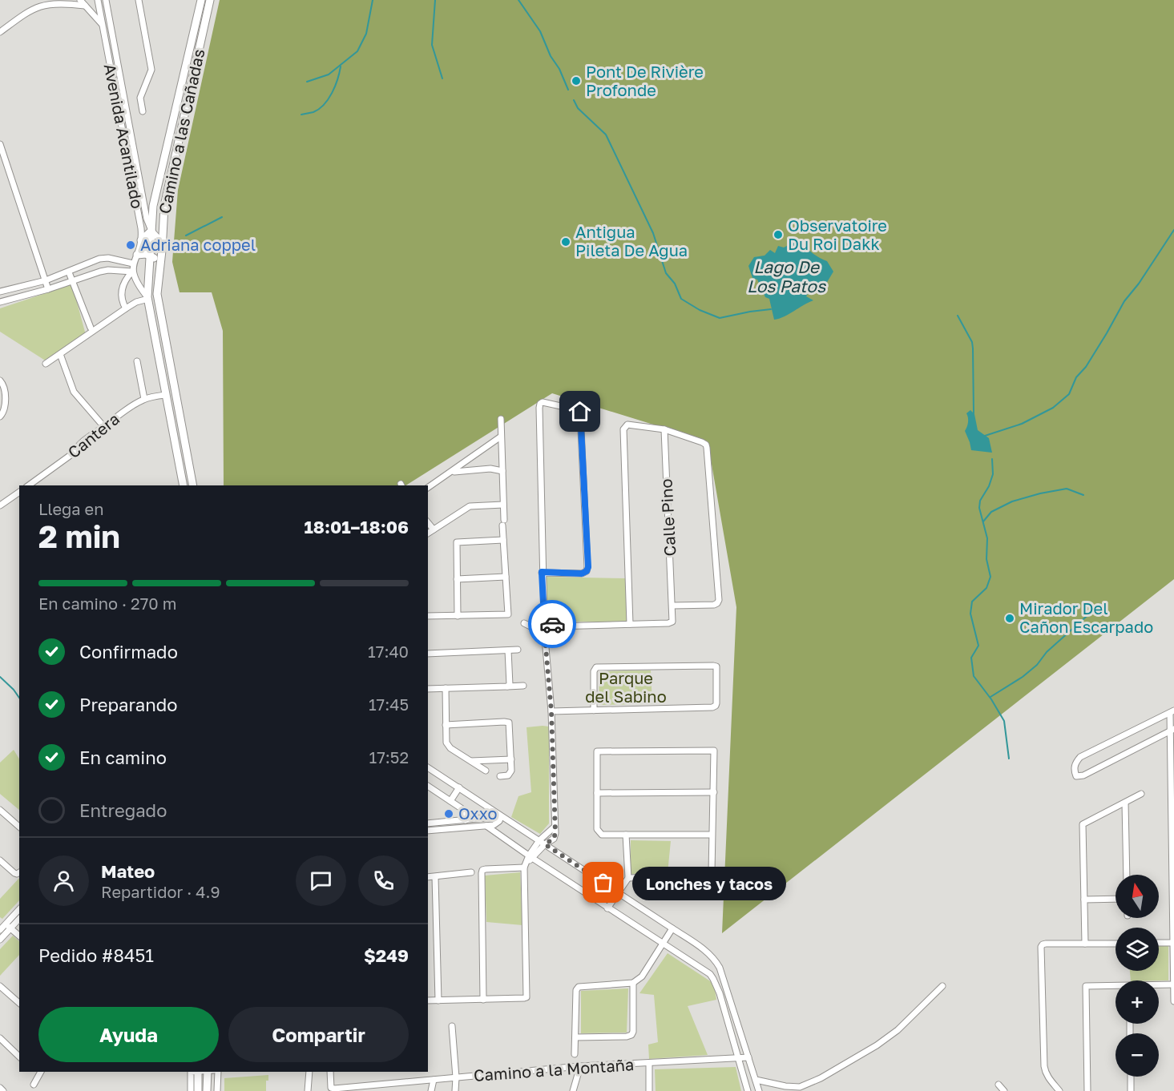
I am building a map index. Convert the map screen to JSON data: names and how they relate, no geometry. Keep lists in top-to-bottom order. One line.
{"streets":{"main road":["Camino a las Cañadas"],"street":["Avenida Acantilado","Cantera","Calle Pino","Camino a la Montaña"]},"crossings":[["Camino a las Cañadas","Avenida Acantilado"],["Camino a las Cañadas","Cantera"]],"water":["Lago De Los Patos"],"parks":["Parque del Sabino"],"places":["Pont De Rivière Profonde","Observatoire Du Roi Dakk","Antigua Pileta De Agua","Adriana coppel","Mirador Del Cañon Escarpado","Oxxo","Lonches y tacos"],"north":"top","page":{"heading":["2 min","Llega en","18:01–18:06"],"panel":["Mateo","Repartidor · 4.9","Pedido #8451","$249"],"bar":"En camino · 270 m","list":[["Confirmado","17:40"],["Preparando","17:45"],["En camino","17:52"],"Entregado"],"bubble":"Lonches y tacos","map_buttons":["+","−"],"buttons":["Ayuda","Compartir"]}}
